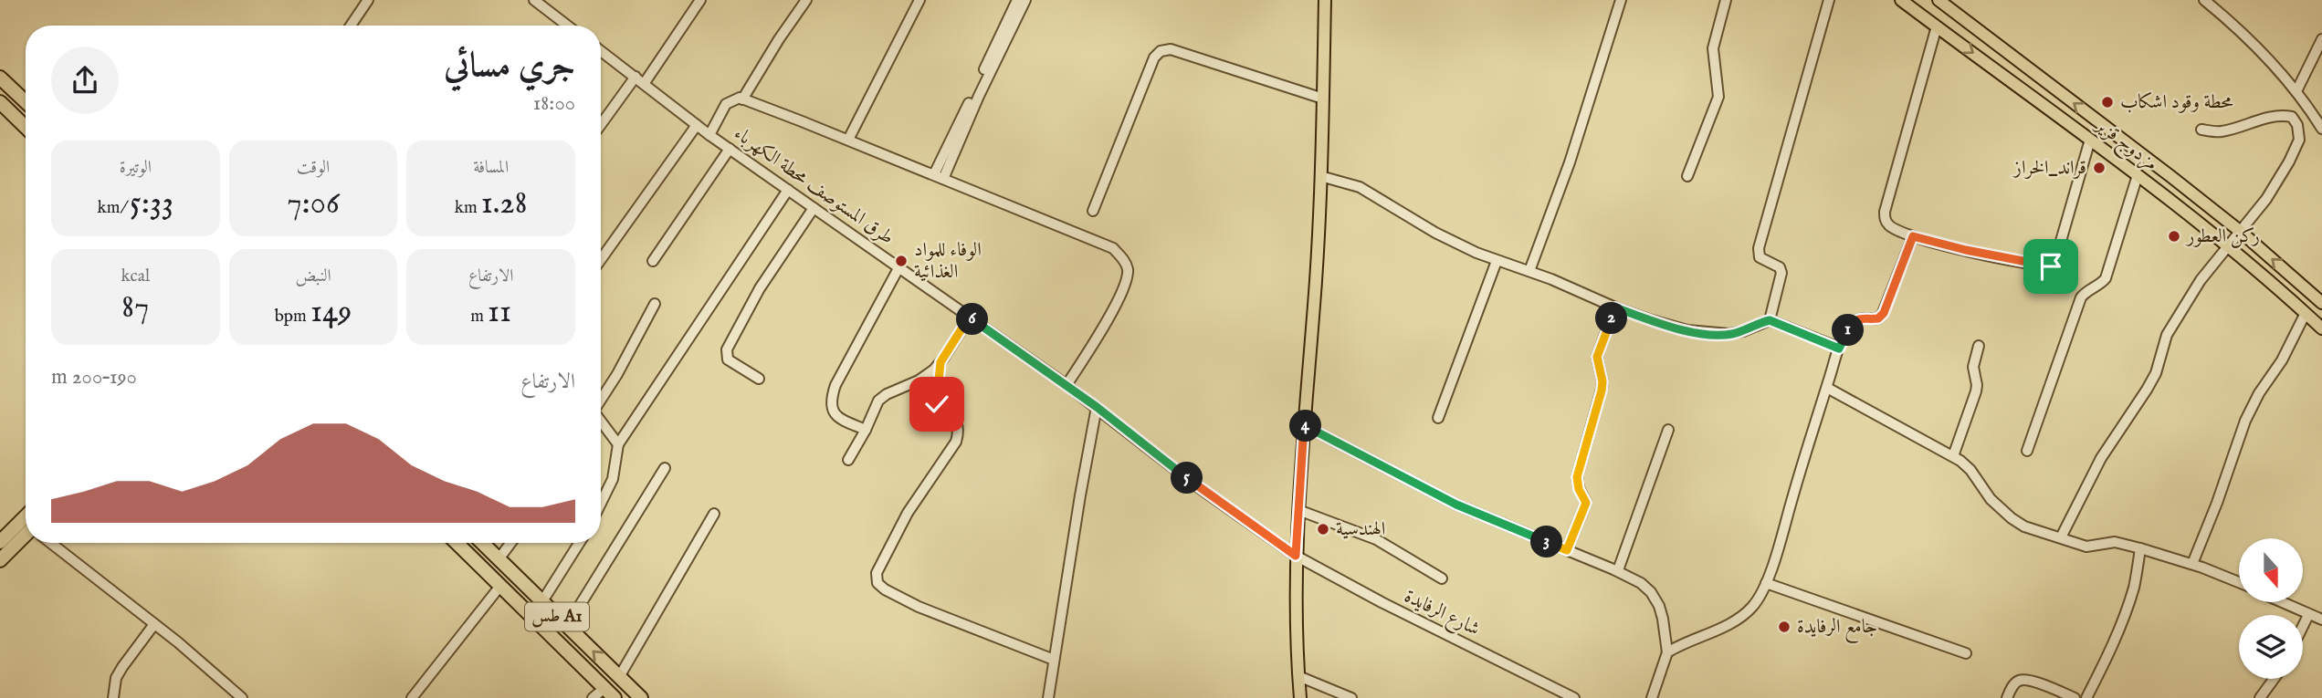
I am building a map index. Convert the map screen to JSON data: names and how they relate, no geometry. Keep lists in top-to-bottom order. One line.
{"streets":{"highway":["طس A1"],"main road":["مزدوج قزير"],"street":["طرق المستوصف محطة الكهرباء","شارع الرفايدة"]},"crossings":[["طرق المستوصف محطة الكهرباء","شارع الرفايدة"]],"places":["محطة وقود اشكاب","قراند_الخراز","ركن العطور","الوفاء للمواد الغذائية","الهندسية","جامع الرفايدة"],"north":"bottom","page":{"heading":["جري مسائي","18:00"],"stats":[["المسافة","1.28 km"],["الوقت","7:06"],["الوتيرة","5:33 /km"],["الارتفاع","11 m"],["النبض","149 bpm"],["kcal","87"]],"pins":["2","6","1","4","5","3"],"chart":["الارتفاع","190–200 m"]}}
